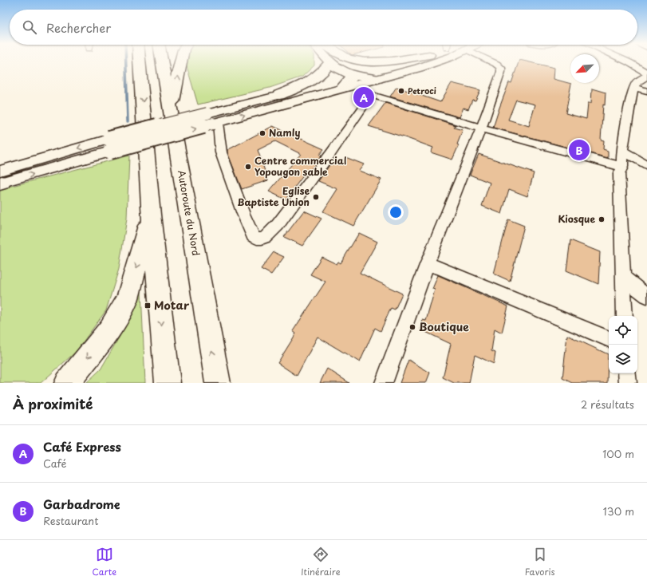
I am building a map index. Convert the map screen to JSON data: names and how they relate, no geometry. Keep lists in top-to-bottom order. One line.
{"streets":{"highway":["Autoroute du Nord"]},"places":{"other":["Petroci","Namly","Centre commercial Yopougon sable","Eglise Baptiste Union","Kiosque","Boutique"],"transit":["Motar"]},"north":"bottom left","page":{"search":"Rechercher","pins":["A","B"],"heading":["À proximité","2 résultats"],"list":[{"mark":"A","name":"Café Express","note":"Café","value":"100 m"},{"mark":"B","name":"Garbadrome","note":"Restaurant","value":"130 m"}],"nav":["Carte","Itinéraire","Favoris"]}}
